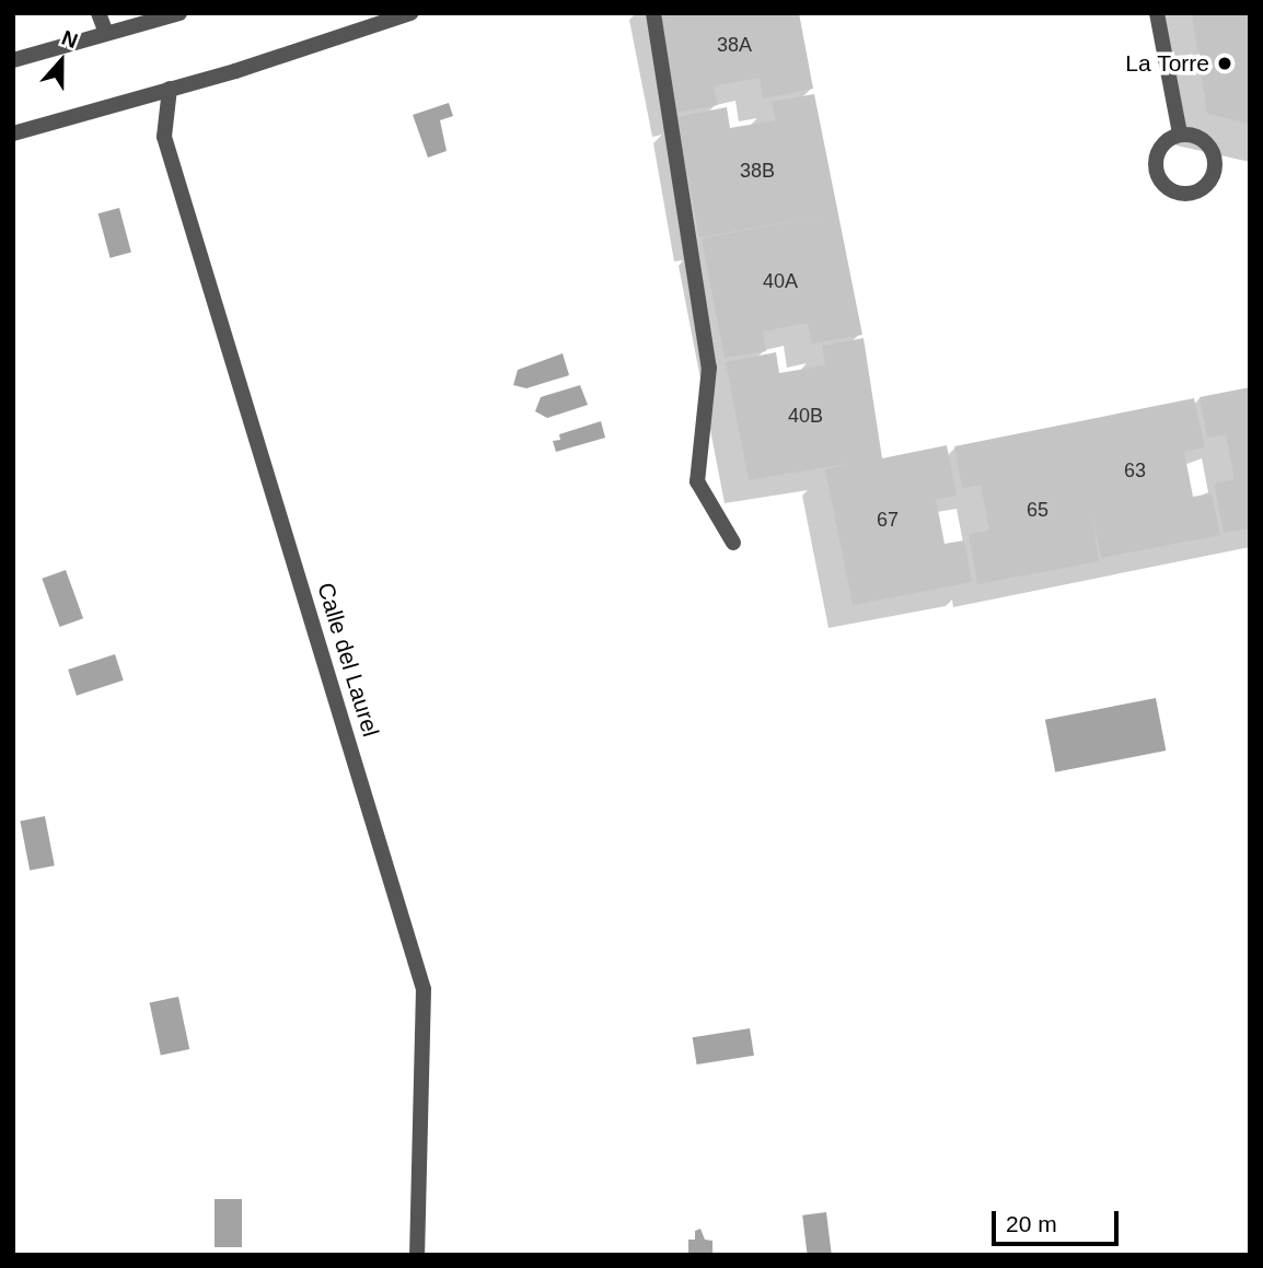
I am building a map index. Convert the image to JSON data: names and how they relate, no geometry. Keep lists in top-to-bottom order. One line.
{"streets":{"street":["Calle del Laurel"]},"places":["La Torre"],"house_numbers":["38A","38B","40A","40B","63","65","67"],"scale_bar":"20 m","north":"top"}
